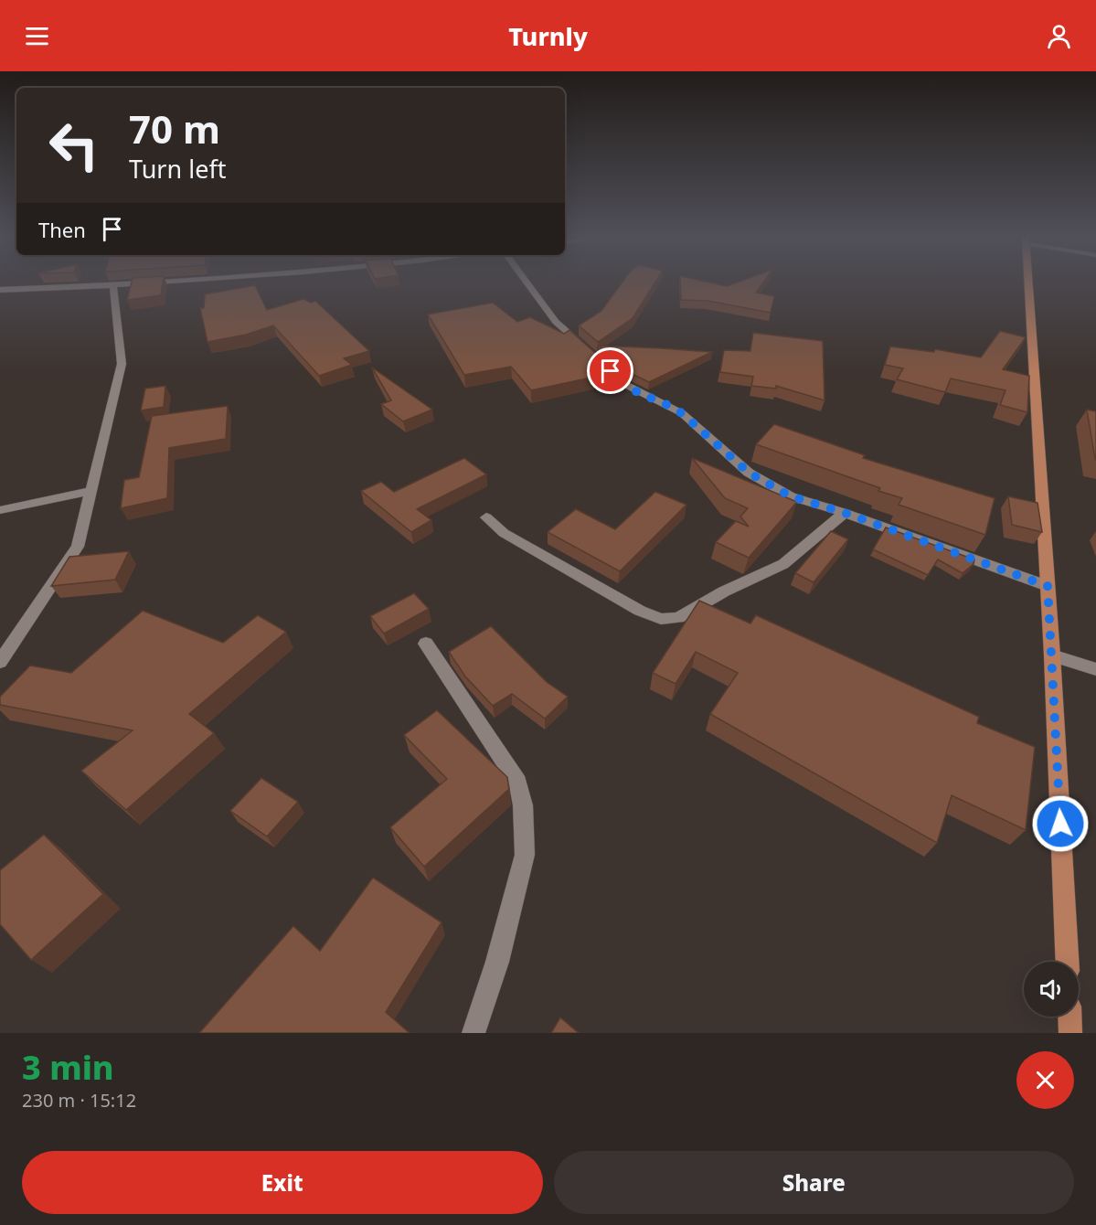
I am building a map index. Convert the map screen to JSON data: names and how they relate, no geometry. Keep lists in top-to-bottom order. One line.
{"page":{"header":"Turnly","turn":["70 m","Turn left"],"then":"Then","heading":["3 min","230 m · 15:12"],"buttons":["Exit","Share"]}}
